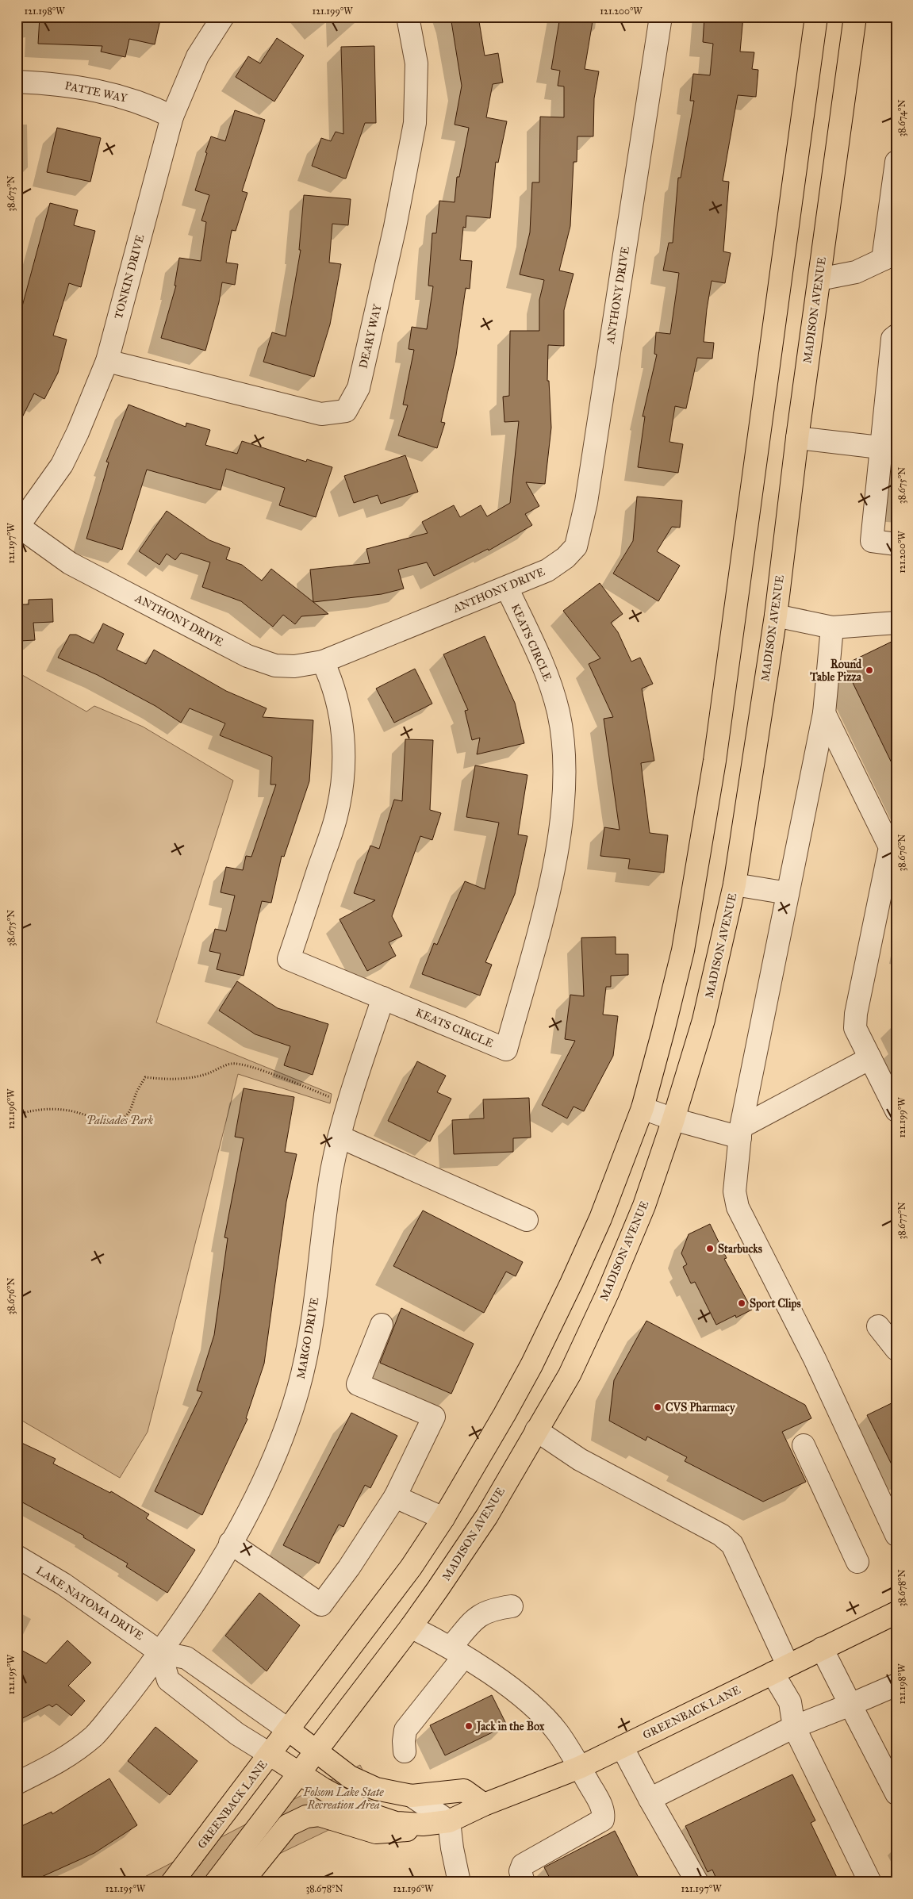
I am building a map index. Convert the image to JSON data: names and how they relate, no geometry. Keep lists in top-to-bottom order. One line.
{"streets":{"main road":["MADISON AVENUE","GREENBACK LANE"],"street":["PATTE WAY","TONKIN DRIVE","ANTHONY DRIVE","DEARY WAY","KEATS CIRCLE","MARGO DRIVE","LAKE NATOMA DRIVE"]},"crossings":[["PATTE WAY","TONKIN DRIVE"],["TONKIN DRIVE","ANTHONY DRIVE"],["TONKIN DRIVE","DEARY WAY"],["ANTHONY DRIVE","KEATS CIRCLE"],["MADISON AVENUE","GREENBACK LANE"],["KEATS CIRCLE","MARGO DRIVE"],["MARGO DRIVE","LAKE NATOMA DRIVE"]],"parks":["Palisades Park","Folsom Lake State Recreation Area"],"places":["Round Table Pizza","Starbucks","Sport Clips","CVS Pharmacy","Jack in the Box"],"coordinates":["121.198°W","121.199°W","121.200°W","38.674°N","38.673°N","38.675°N","121.197°W","38.676°N","121.196°W","38.677°N","38.678°N","121.195°W"]}
